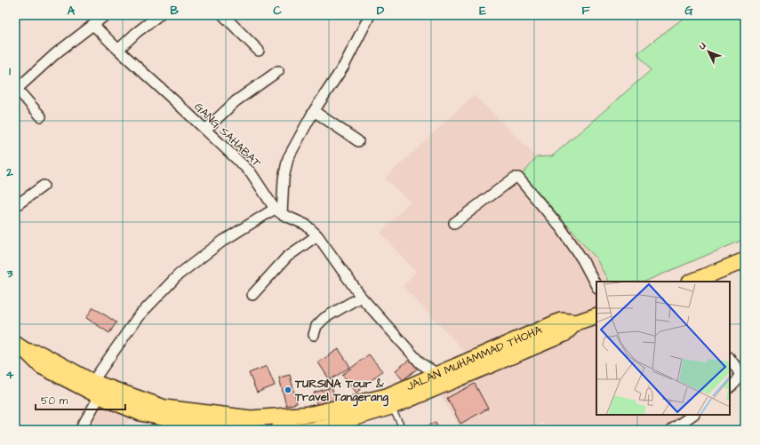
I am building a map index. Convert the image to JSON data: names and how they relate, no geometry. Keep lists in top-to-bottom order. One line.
{"streets":{"main road":["JALAN MUHAMMAD THOHA"],"street":["GANG SAHABAT"]},"places":["TURSINA Tour & Travel Tangerang"],"scale_bar":"50 m","north":"top left","grid":{"columns":["A","B","C","D","E","F","G"],"rows":["1","2","3","4"]}}
